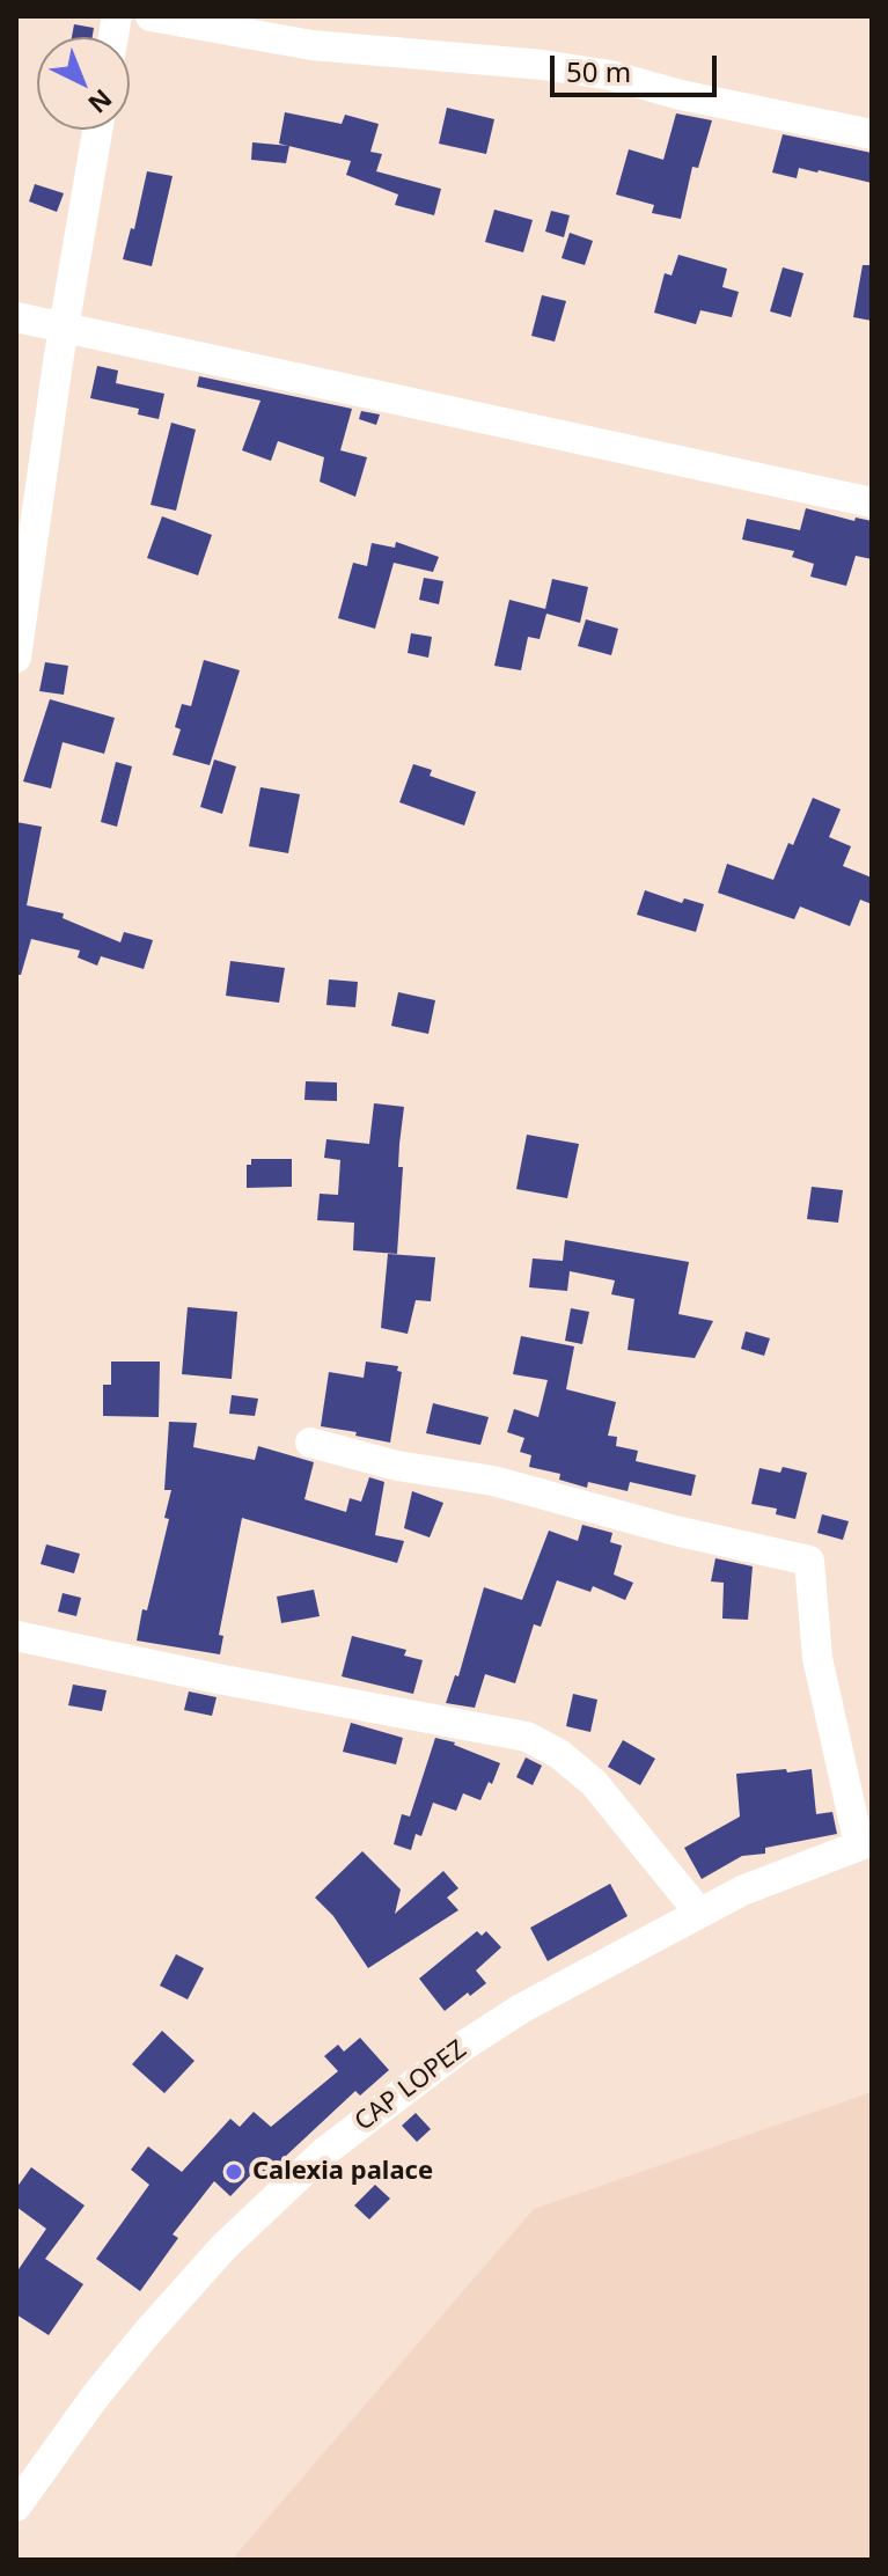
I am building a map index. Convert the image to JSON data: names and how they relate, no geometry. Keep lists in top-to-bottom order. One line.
{"streets":{"street":["CAP LOPEZ"]},"places":["Calexia palace"],"scale_bar":"50 m","north":"bottom right"}
